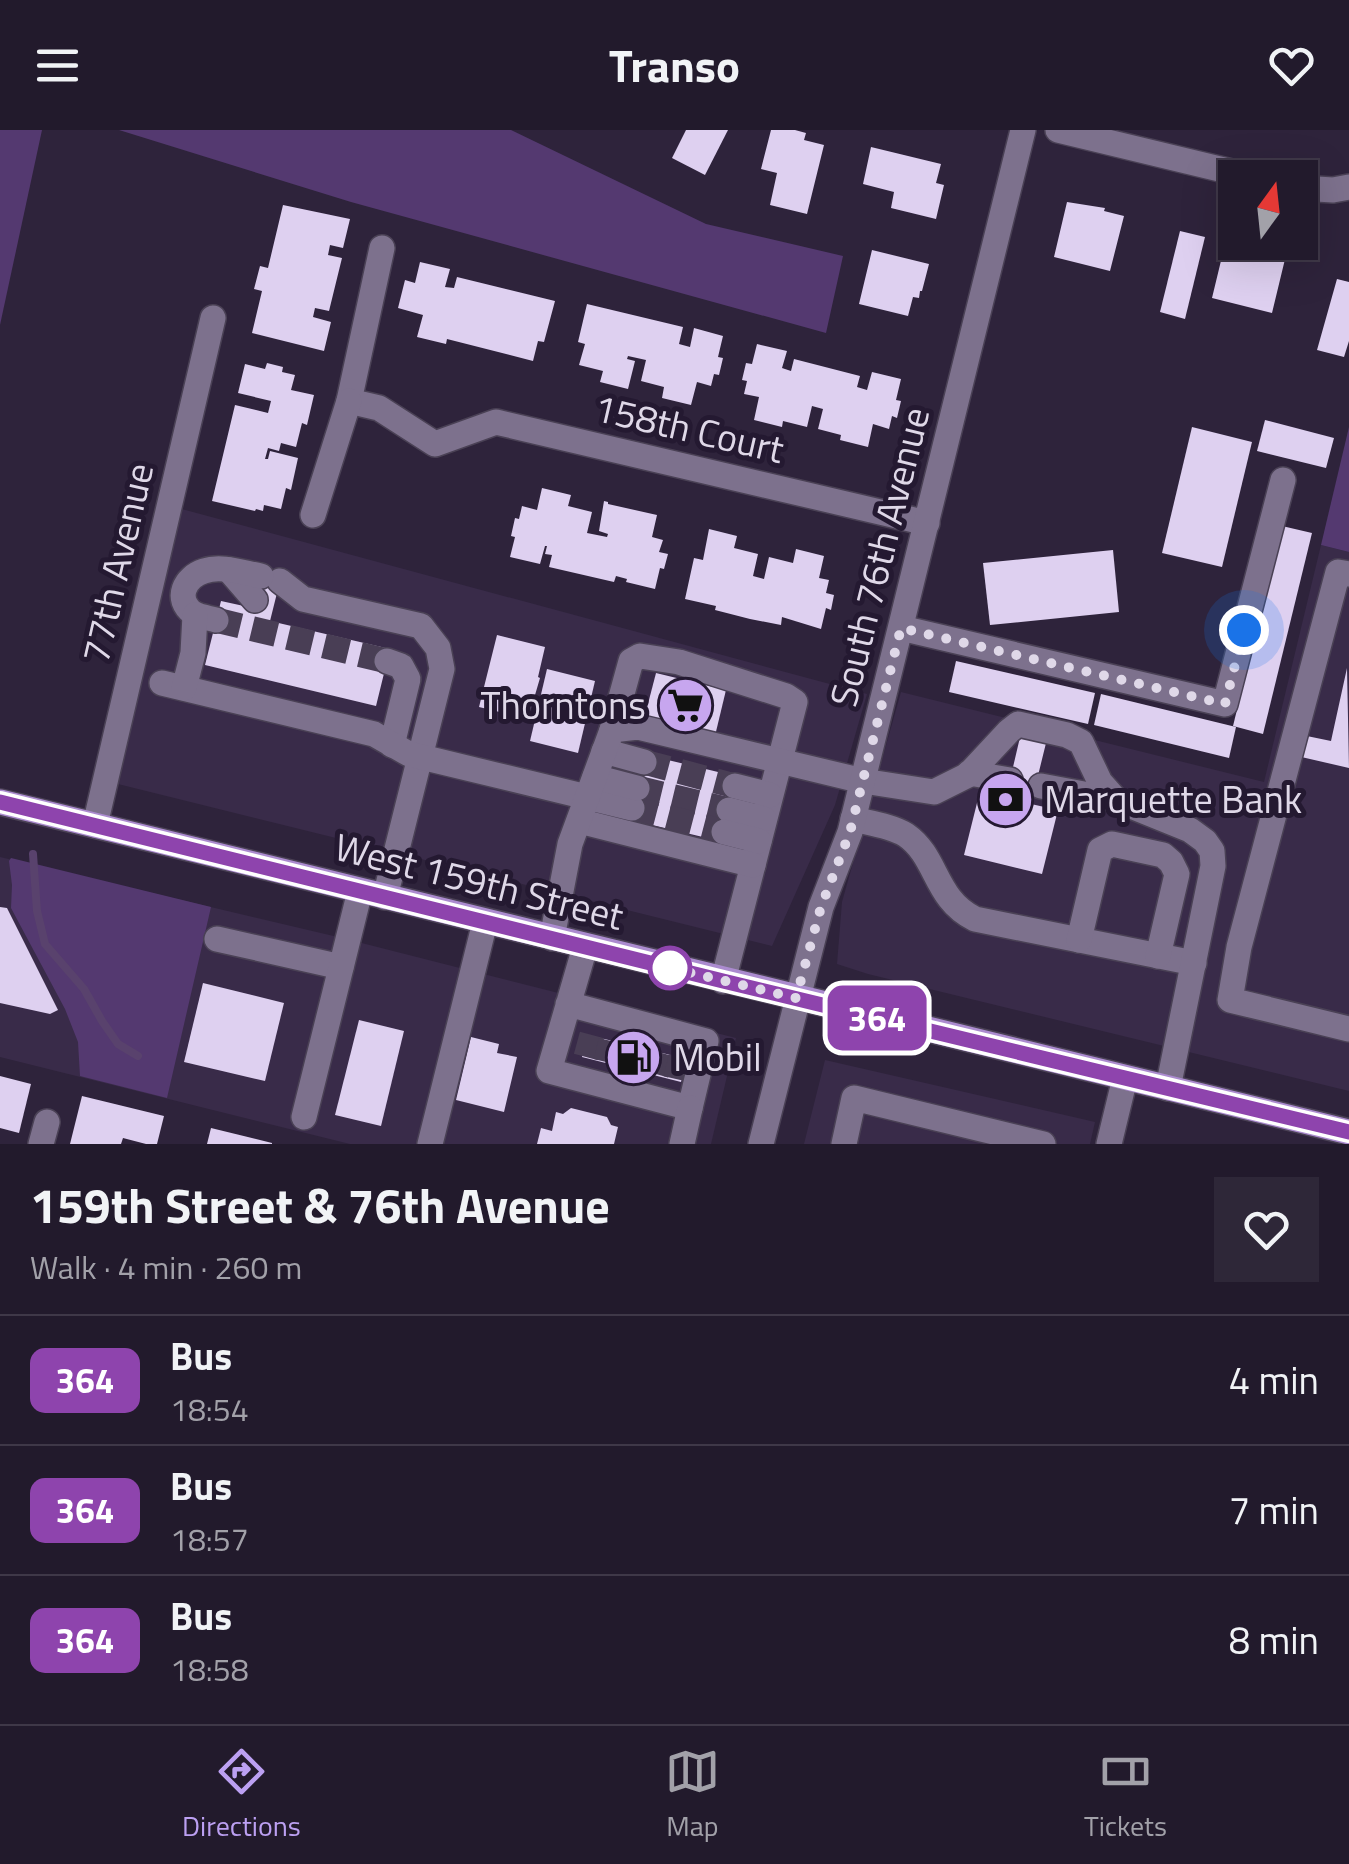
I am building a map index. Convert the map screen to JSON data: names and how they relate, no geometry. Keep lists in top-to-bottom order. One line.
{"streets":{"main road":["West 159th Street"],"street":["158th Court","South 76th Avenue","77th Avenue"]},"crossings":[["158th Court","South 76th Avenue"],["South 76th Avenue","West 159th Street"],["77th Avenue","West 159th Street"]],"places":{"supermarket":["Thorntons"],"bank":["Marquette Bank"],"fuel station":["Mobil"]},"lines":["bus line 364"],"north":"top","page":{"header":"Transo","on_map":"364","heading":["159th Street & 76th Avenue","Walk · 4 min · 260 m"],"list":[{"mark":"364","name":"Bus","note":"18:54","value":"4 min"},{"mark":"364","name":"Bus","note":"18:57","value":"7 min"},{"mark":"364","name":"Bus","note":"18:58","value":"8 min"}],"tabs":["Directions","Map","Tickets"]}}
